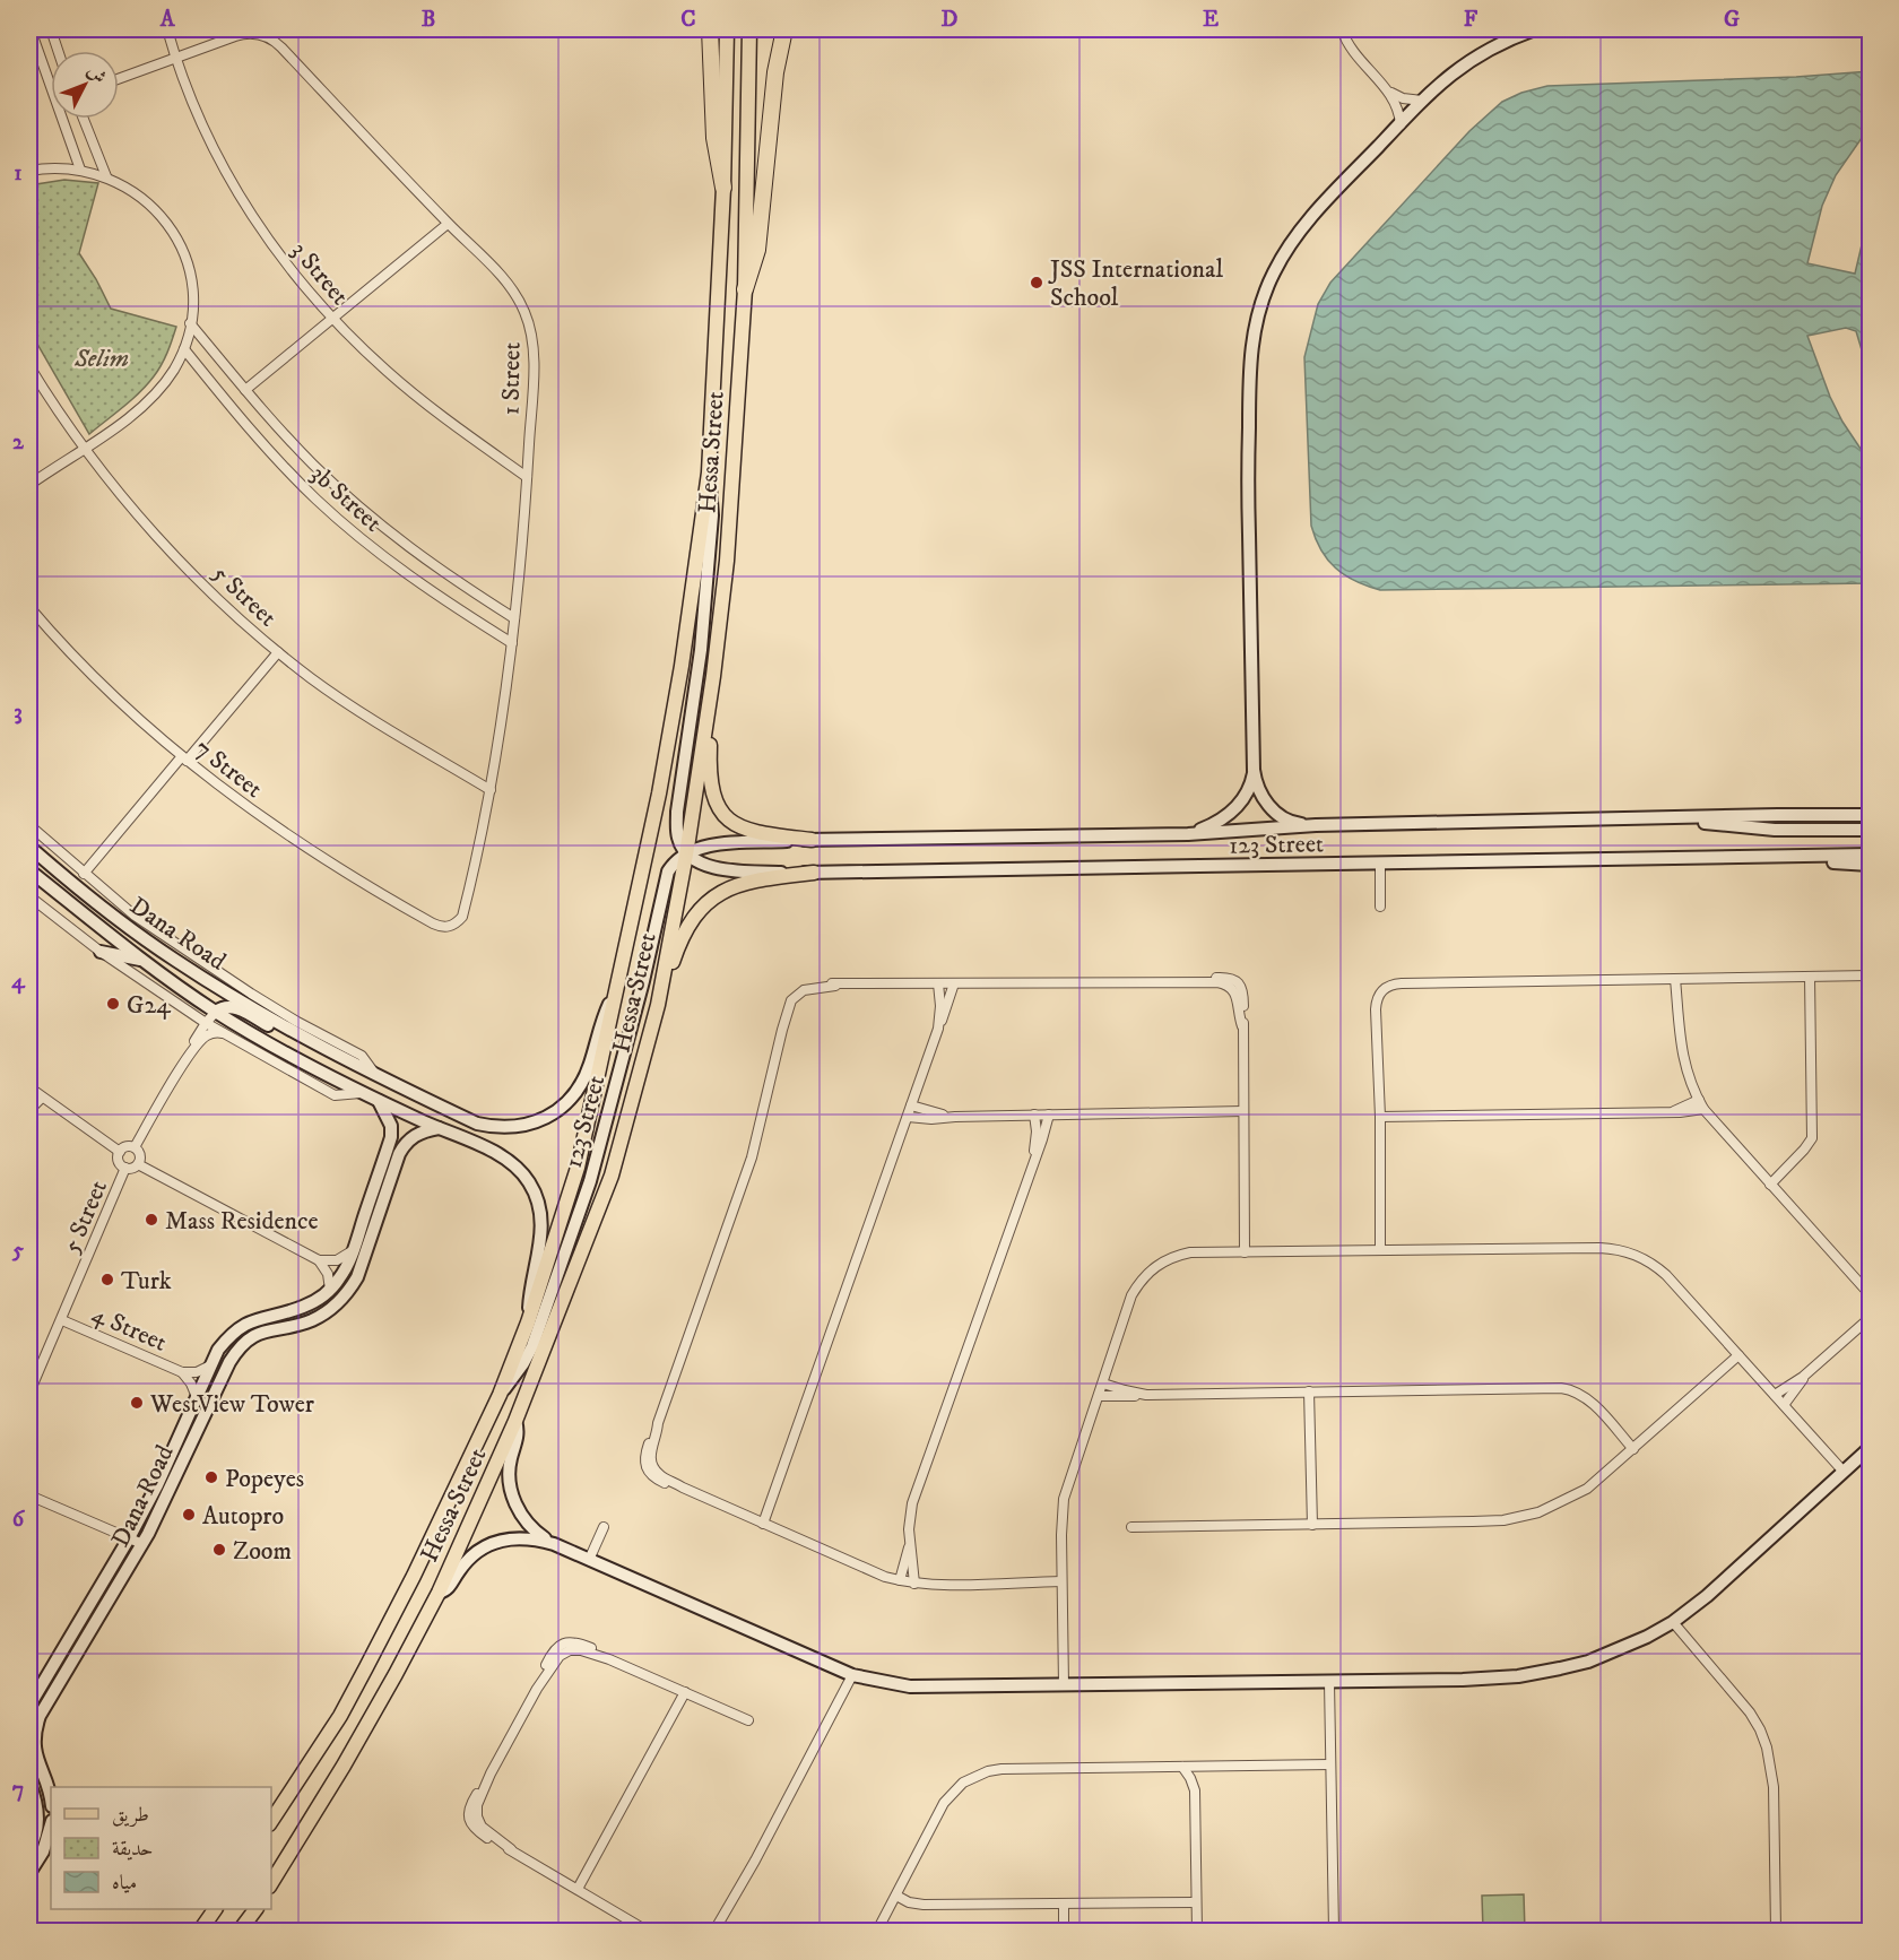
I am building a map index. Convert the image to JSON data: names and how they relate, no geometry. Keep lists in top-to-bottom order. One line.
{"streets":{"main road":["Hessa Street"],"street":["3 Street","1 Street","3b Street","5 Street","7 Street","123 Street","Dana Road","4 Street"]},"crossings":[["3 Street","1 Street"],["1 Street","3b Street"],["1 Street","5 Street"],["1 Street","7 Street"],["Hessa Street","123 Street"],["Hessa Street","Dana Road"],["5 Street","4 Street"],["Dana Road","4 Street"]],"parks":["Selim"],"places":["JSS International School","G24","Mass Residence","Turk","WestView Tower","Popeyes","Autopro","Zoom"],"legend":["طريق","حديقة","مياه"],"north":"top right","grid":{"columns":["A","B","C","D","E","F","G"],"rows":["1","2","3","4","5","6","7"]}}
